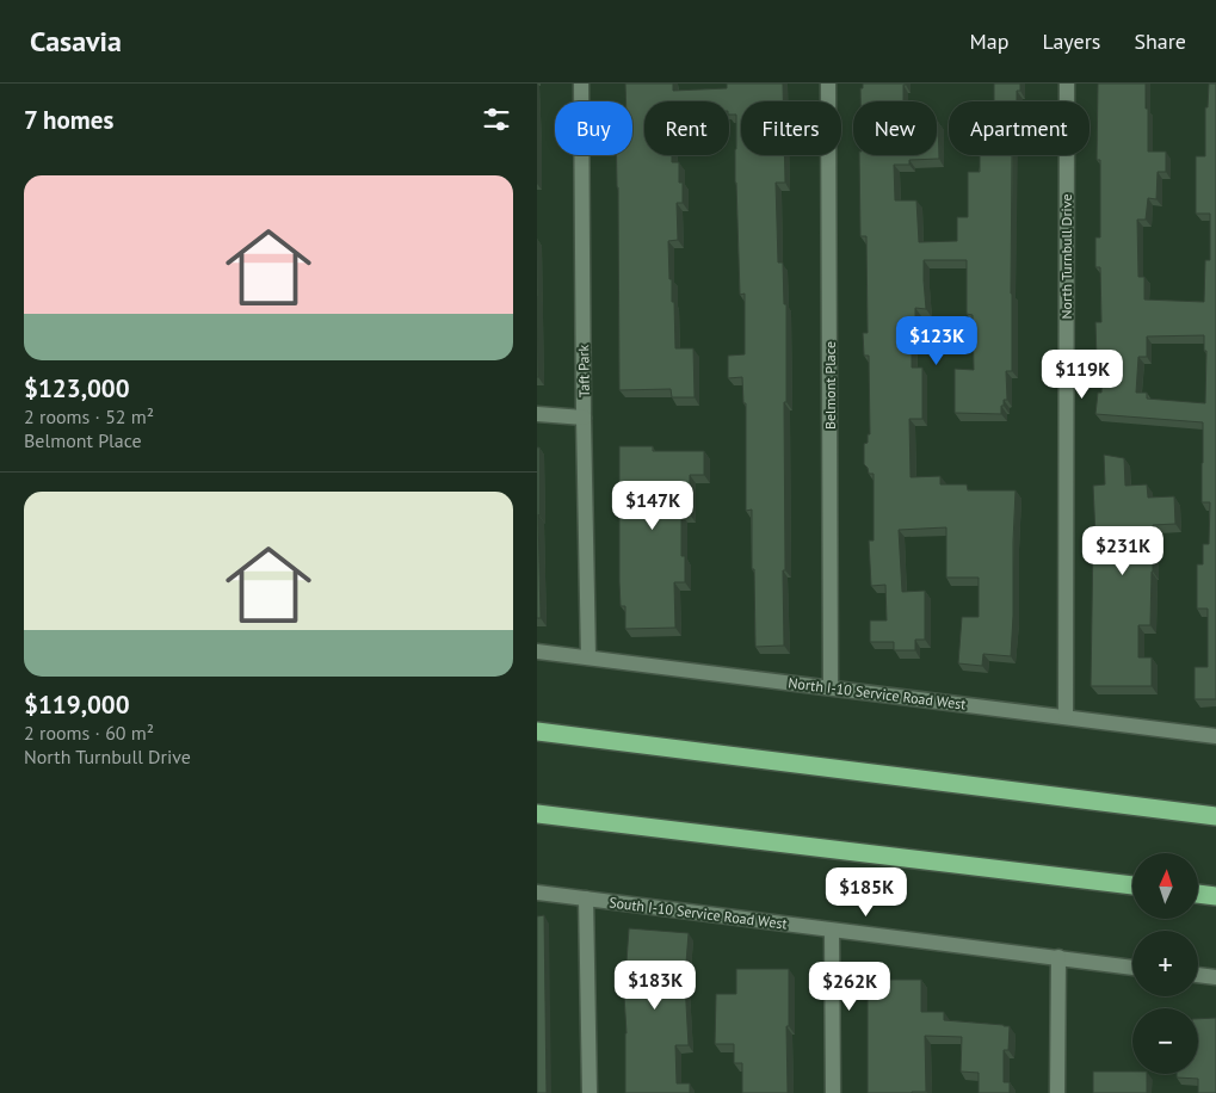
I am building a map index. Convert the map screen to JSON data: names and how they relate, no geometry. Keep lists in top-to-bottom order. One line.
{"streets":{"street":["North Turnbull Drive","Taft Park","Belmont Place","North I-10 Service Road West","South I-10 Service Road West"]},"crossings":[["North Turnbull Drive","North I-10 Service Road West"],["Taft Park","North I-10 Service Road West"],["Belmont Place","North I-10 Service Road West"]],"north":"top","page":{"header":"Casavia","nav":["Map","Layers","Share"],"heading":"7 homes","chip":["Buy","Rent","Filters","New","Apartment"],"list":[{"name":"$123,000","note":"2 rooms · 52 m² · Belmont Place"},{"name":"$119,000","note":"2 rooms · 60 m² · North Turnbull Drive"}],"price":["$123K","$119K","$147K","$231K","$185K","$183K","$262K"],"map_buttons":["+","−"]}}
